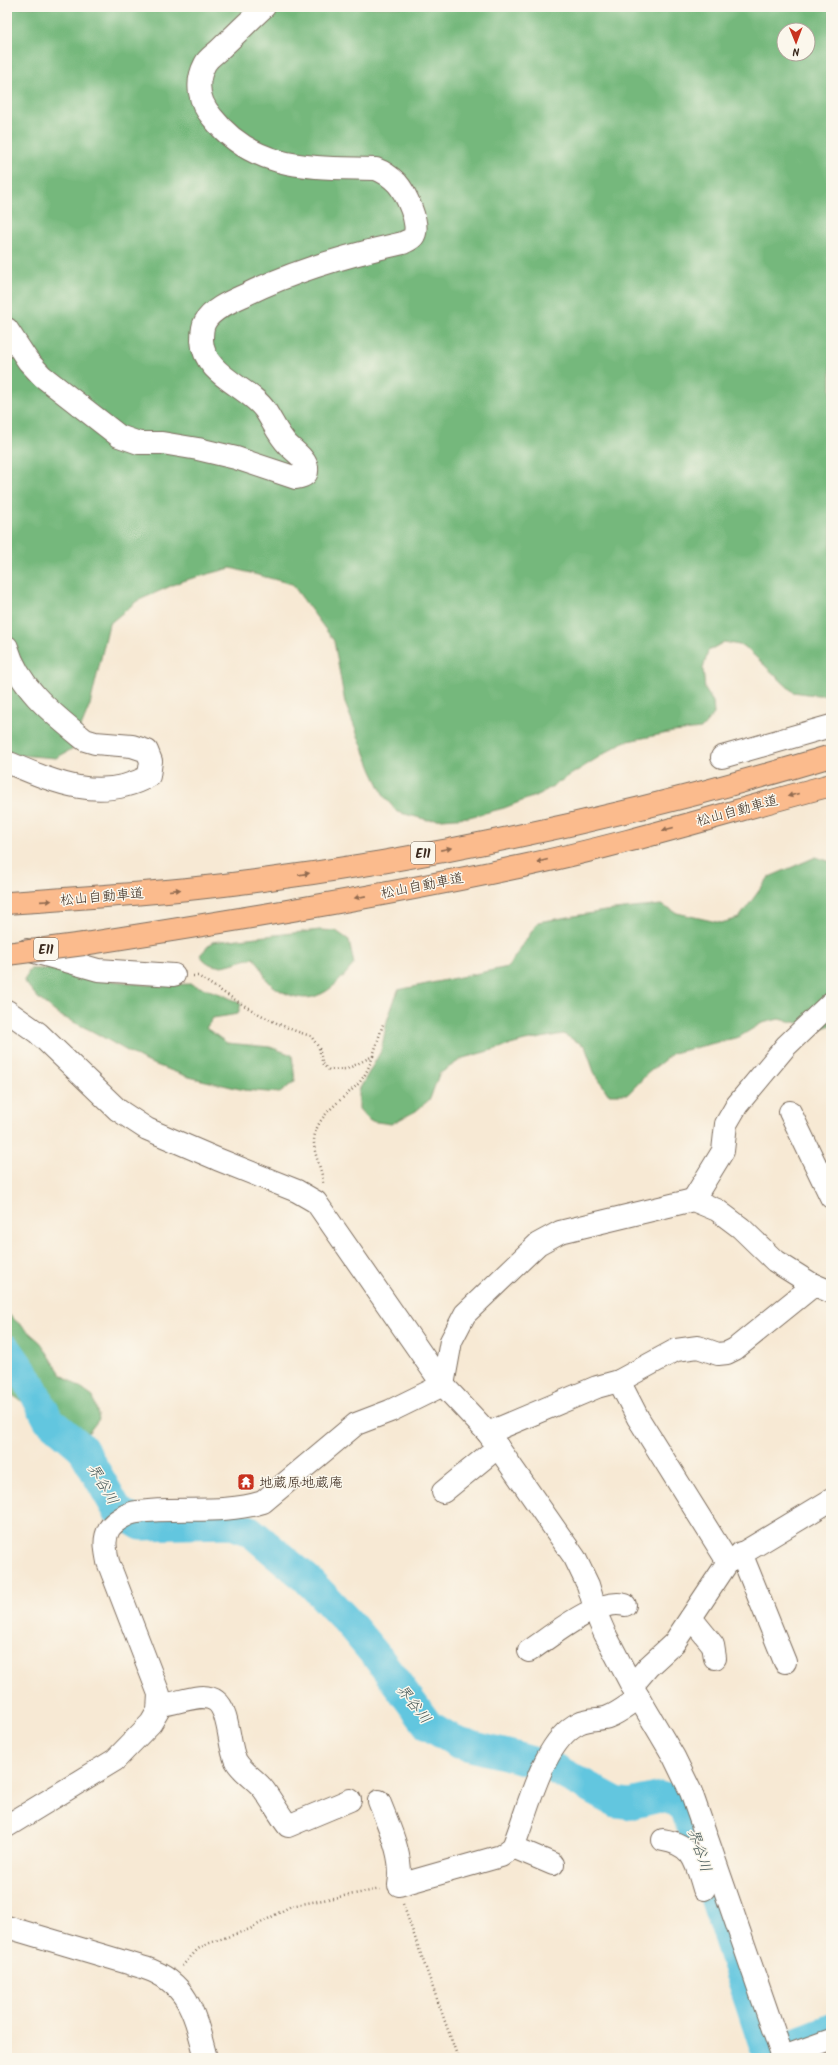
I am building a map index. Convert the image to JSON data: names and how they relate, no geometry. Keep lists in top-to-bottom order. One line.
{"streets":{"highway":["松山自動車道","E11"]},"water":["界谷川"],"places":{"temple":["地蔵原地蔵庵"]},"north":"bottom"}
